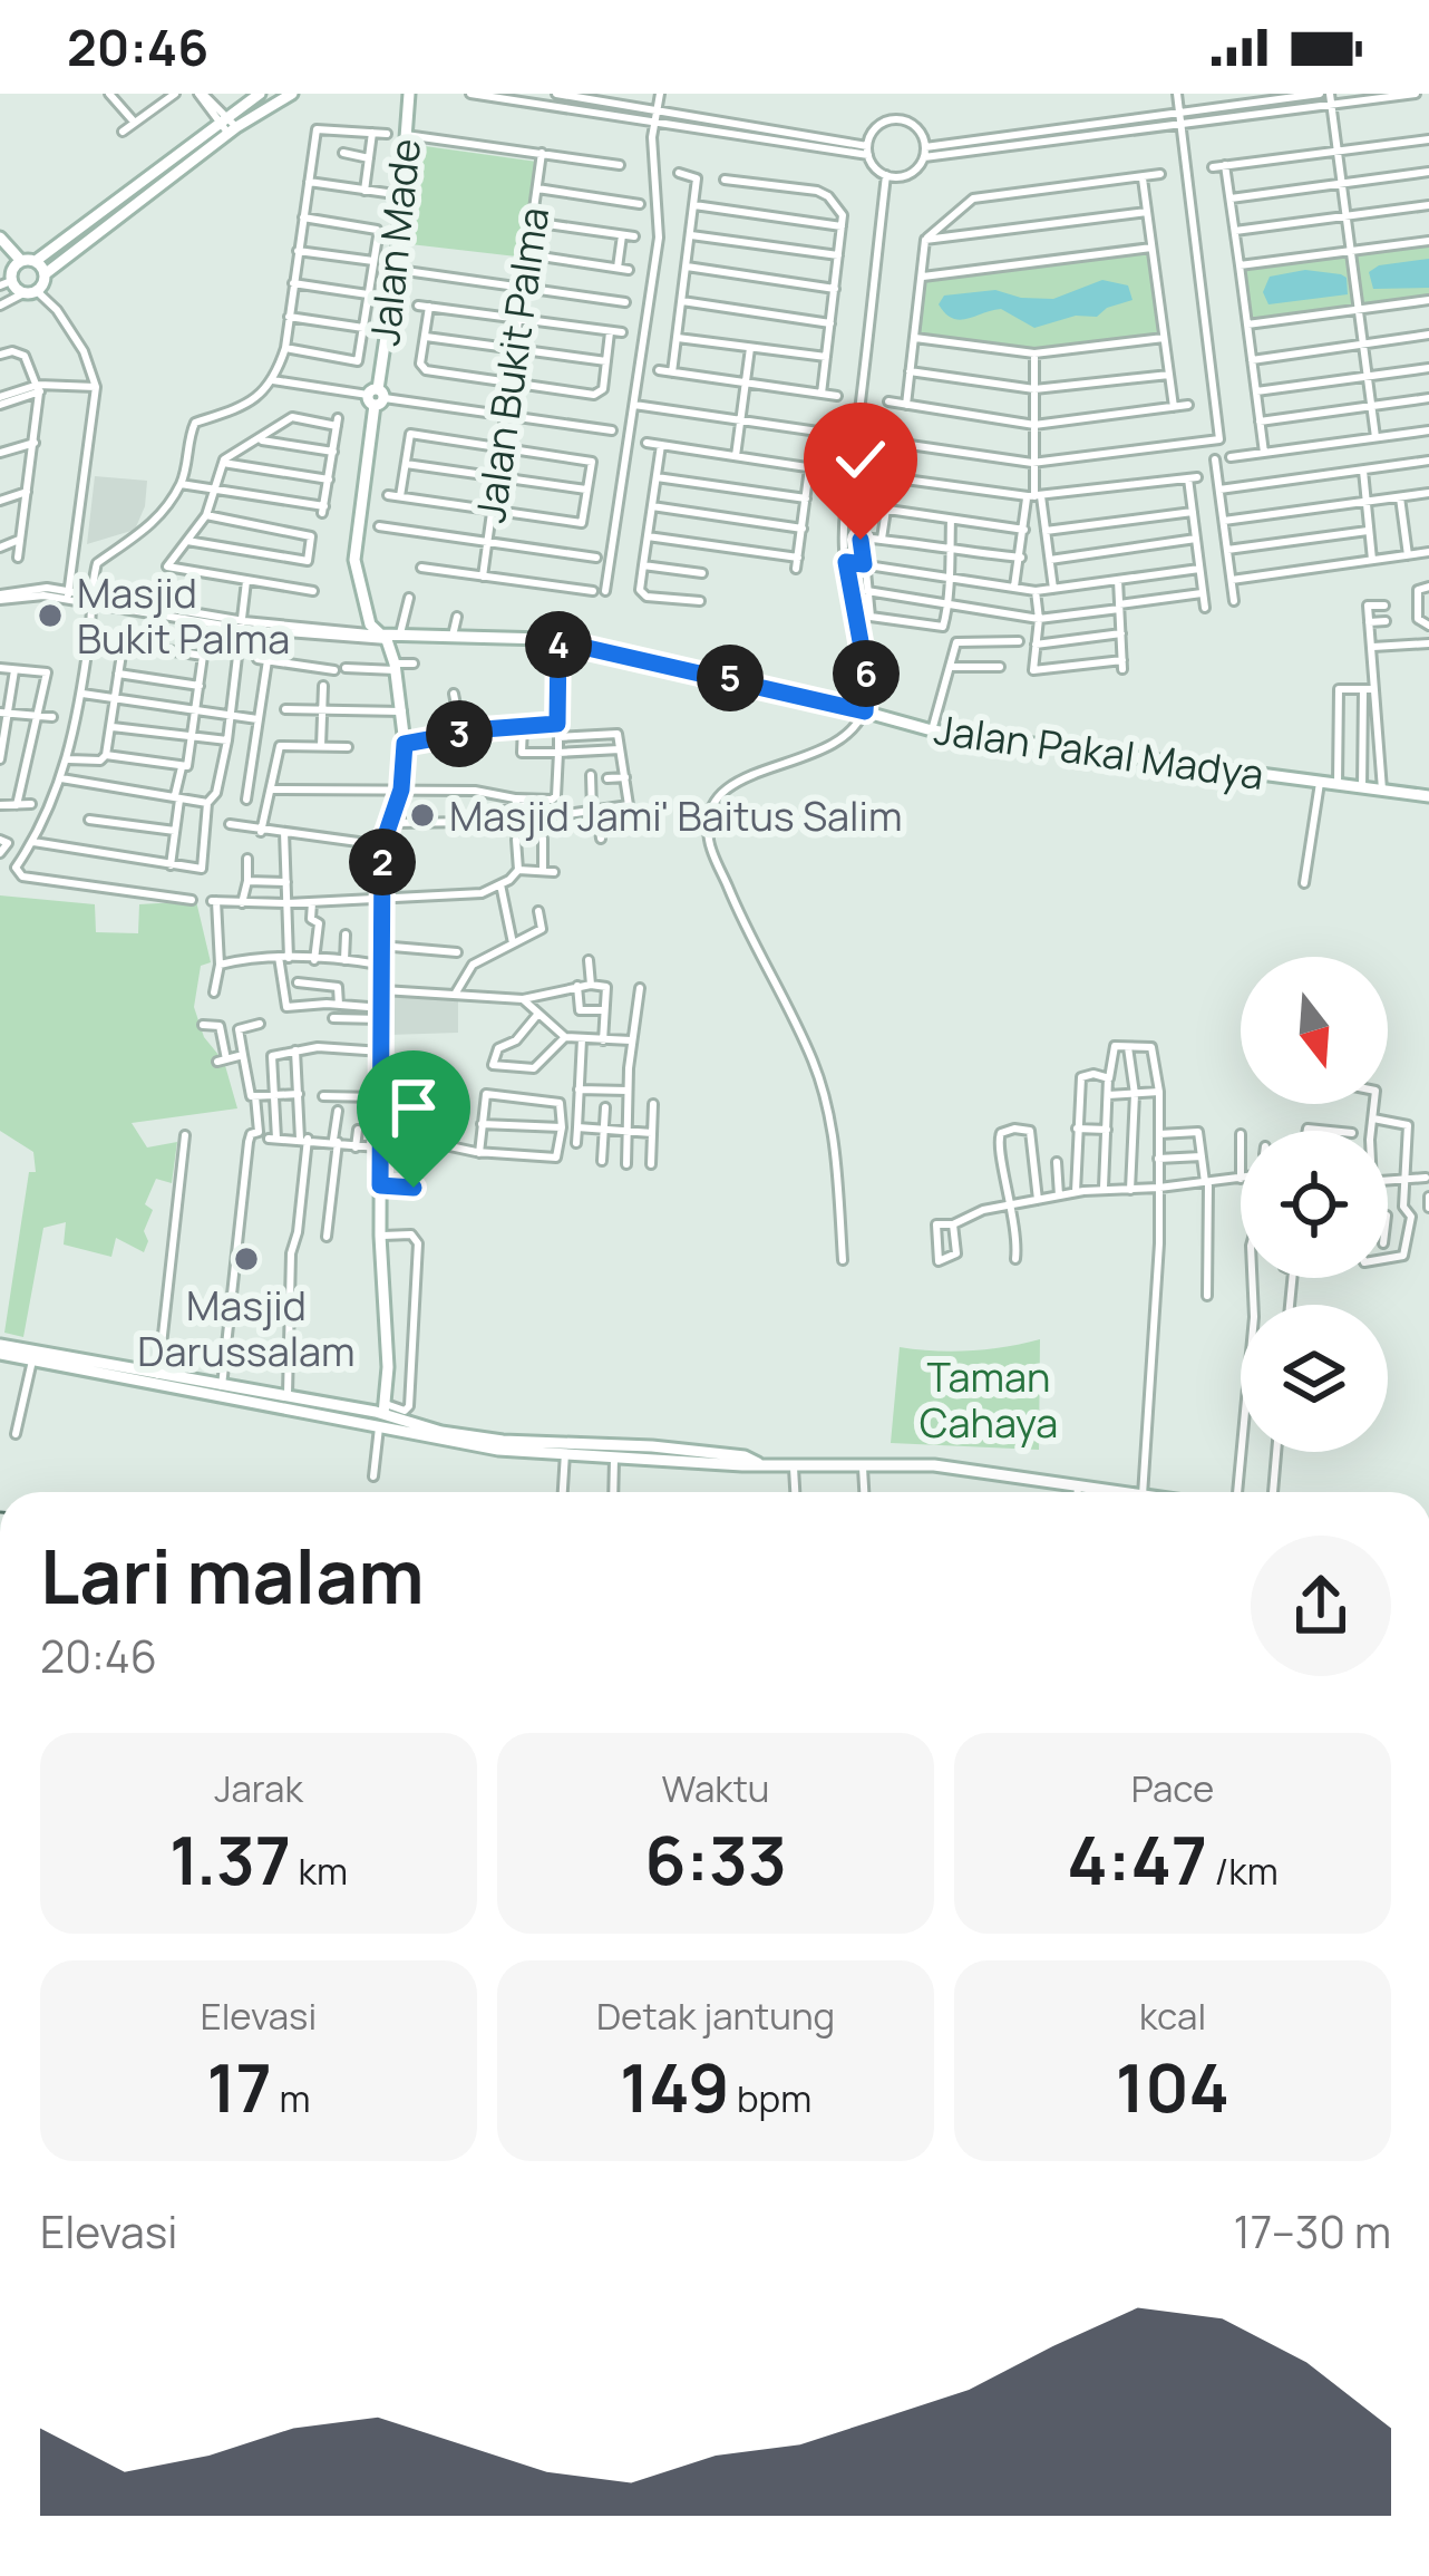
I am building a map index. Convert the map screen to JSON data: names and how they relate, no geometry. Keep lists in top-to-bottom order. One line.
{"streets":{"street":["Jalan Made","Jalan Bukit Palma","Jalan Pakal Madya"]},"crossings":[["Jalan Made","Jalan Pakal Madya"]],"parks":["Taman Cahaya"],"places":["Masjid Bukit Palma","Masjid Jami' Baitus Salim","Masjid Darussalam"],"north":"bottom","page":{"status":"20:46","pins":["4","6","5","3","2"],"heading":["Lari malam","20:46"],"stats":[["Jarak","1.37 km"],["Waktu","6:33"],["Pace","4:47 /km"],["Elevasi","17 m"],["Detak jantung","149 bpm"],["kcal","104"]],"chart":["Elevasi","17–30 m"]}}
